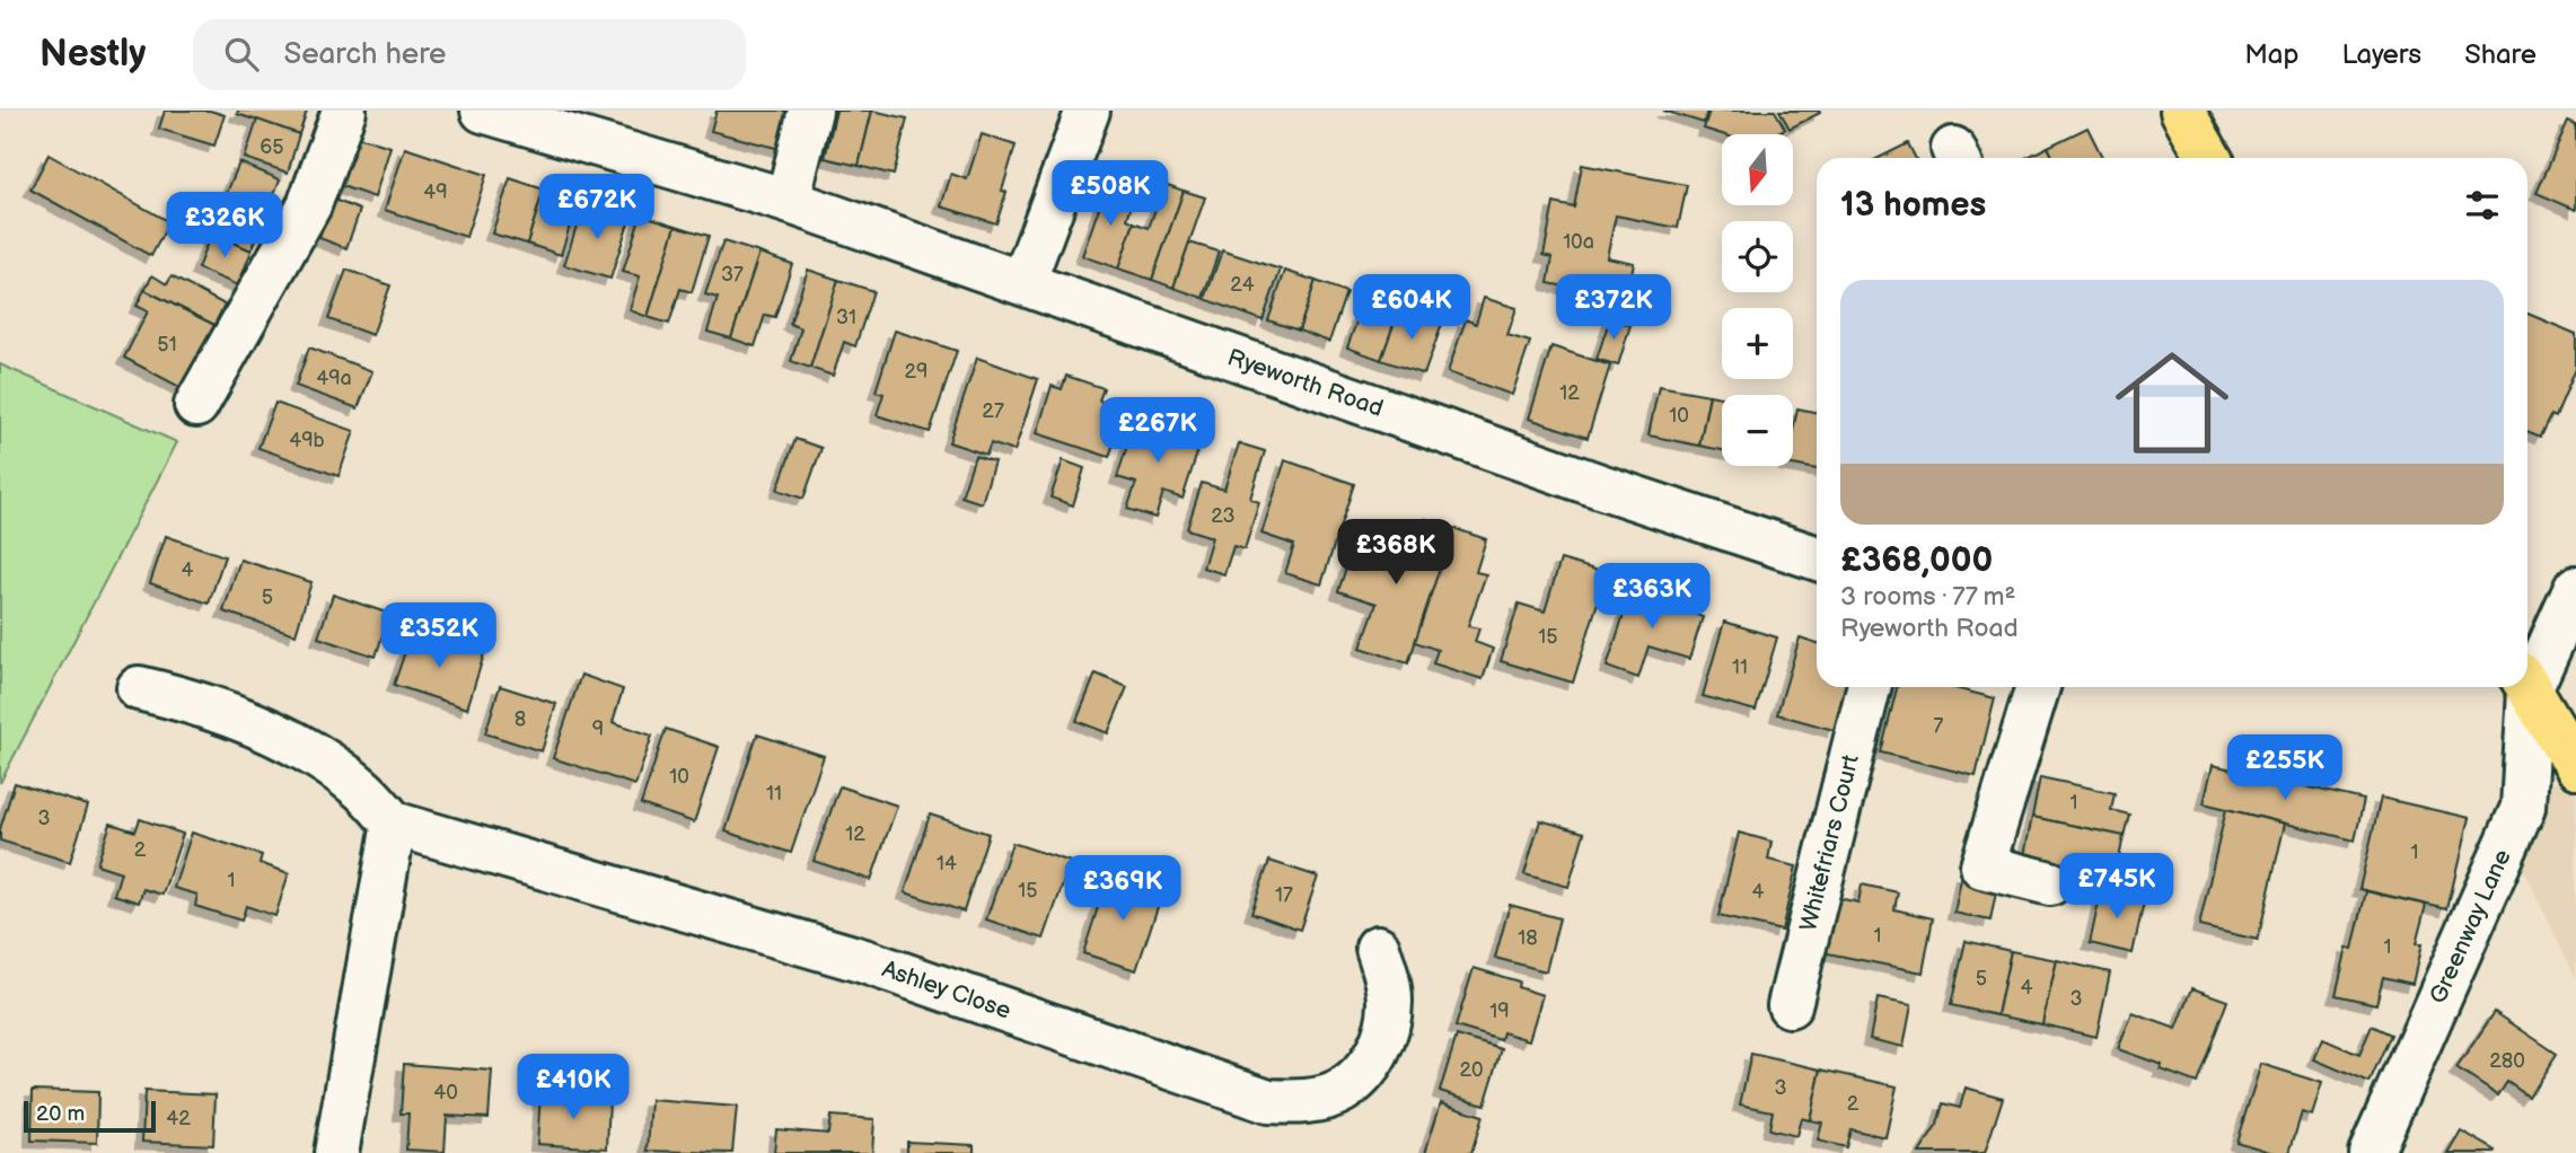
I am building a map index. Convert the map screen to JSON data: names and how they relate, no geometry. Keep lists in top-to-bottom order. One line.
{"streets":{"street":["Ryeworth Road","Whitefriars Court","Greenway Lane","Ashley Close"]},"house_numbers":["65","49","10a","37","24","31","51","29","49a","12","27","10","49b","23","4","5","15","11","8","7","9","10","11","1","3","12","2","1","14","1","15","4","17","1","18","1","5","4","3","19","280","20","3","40","2","42"],"scale_bar":"20 m","north":"bottom","page":{"header":"Nestly","search":"Search here","nav":["Map","Layers","Share"],"map_buttons":["+","−"],"heading":"13 homes","price":["£508K","£672K","£326K","£604K","£372K","£267K","£368K","£363K","£352K","£255K","£745K","£369K","£410K"],"list":[{"name":"£368,000","note":"3 rooms · 77 m² · Ryeworth Road"}],"scale":"20 m"}}
